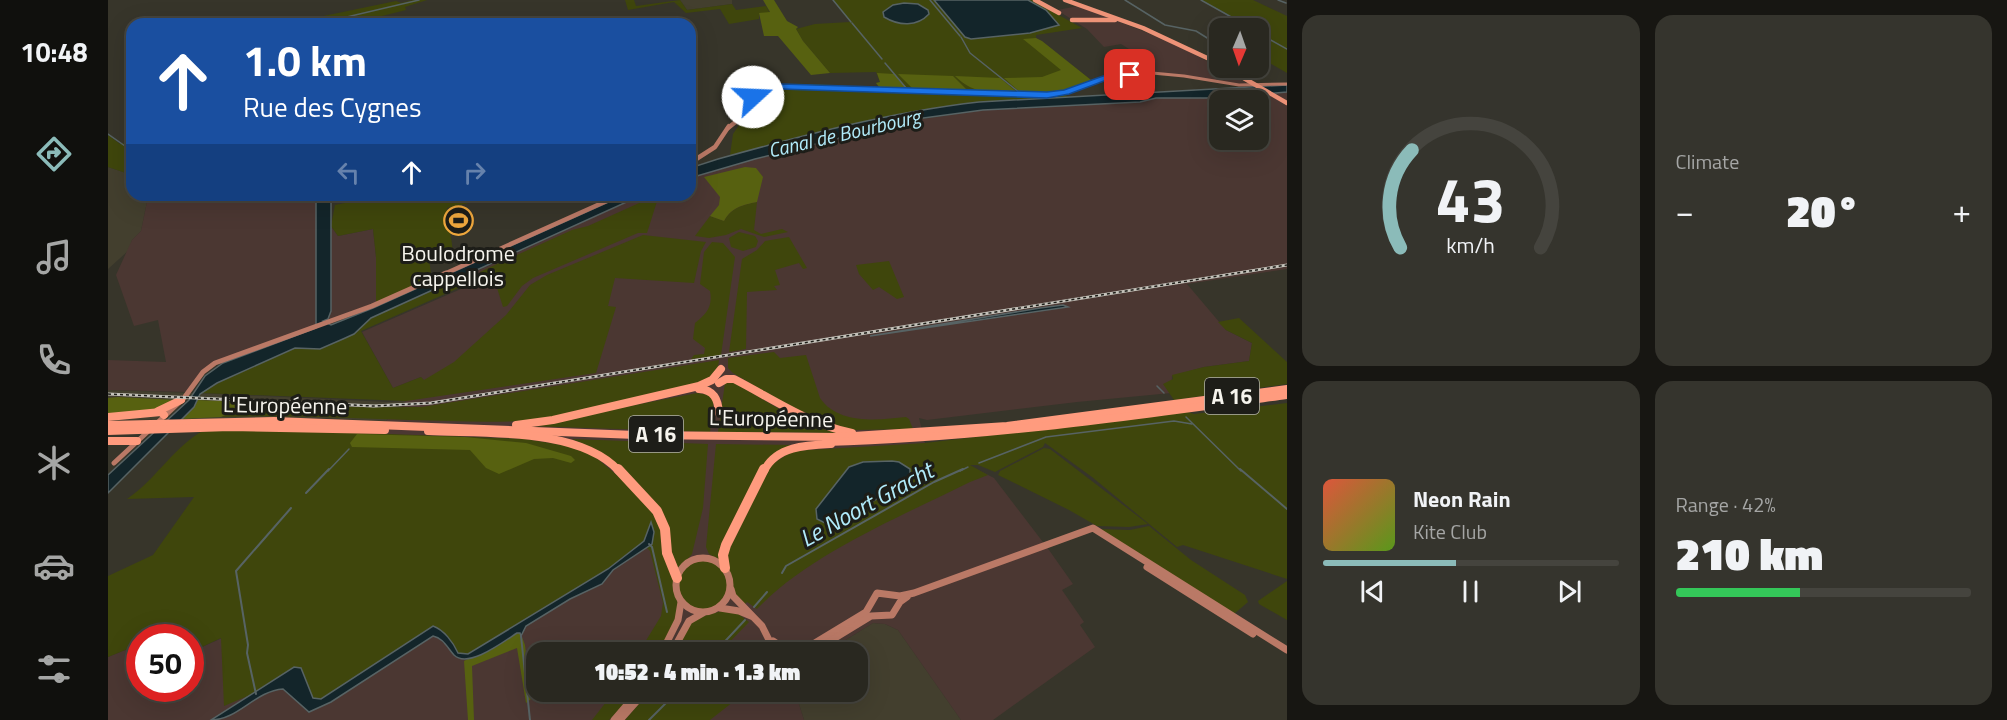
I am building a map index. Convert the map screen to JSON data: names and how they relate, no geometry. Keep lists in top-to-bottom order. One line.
{"streets":{"highway":["A 16","L'Européenne"]},"water":["Canal de Bourbourg","Le Noort Gracht"],"places":{"sports":["Boulodrome cappellois"]},"north":"bottom","page":{"tabs":"10:48","tile":["Climate",["Range · 42%","210 km"]],"turn":["1.0 km","Rue des Cygnes"],"heat":["−","20°","+"],"song":["Neon Rain","Kite Club"],"limit":"50","trip":"10:52 · 4 min · 1.3 km","gauge":["43","km/h"]}}
